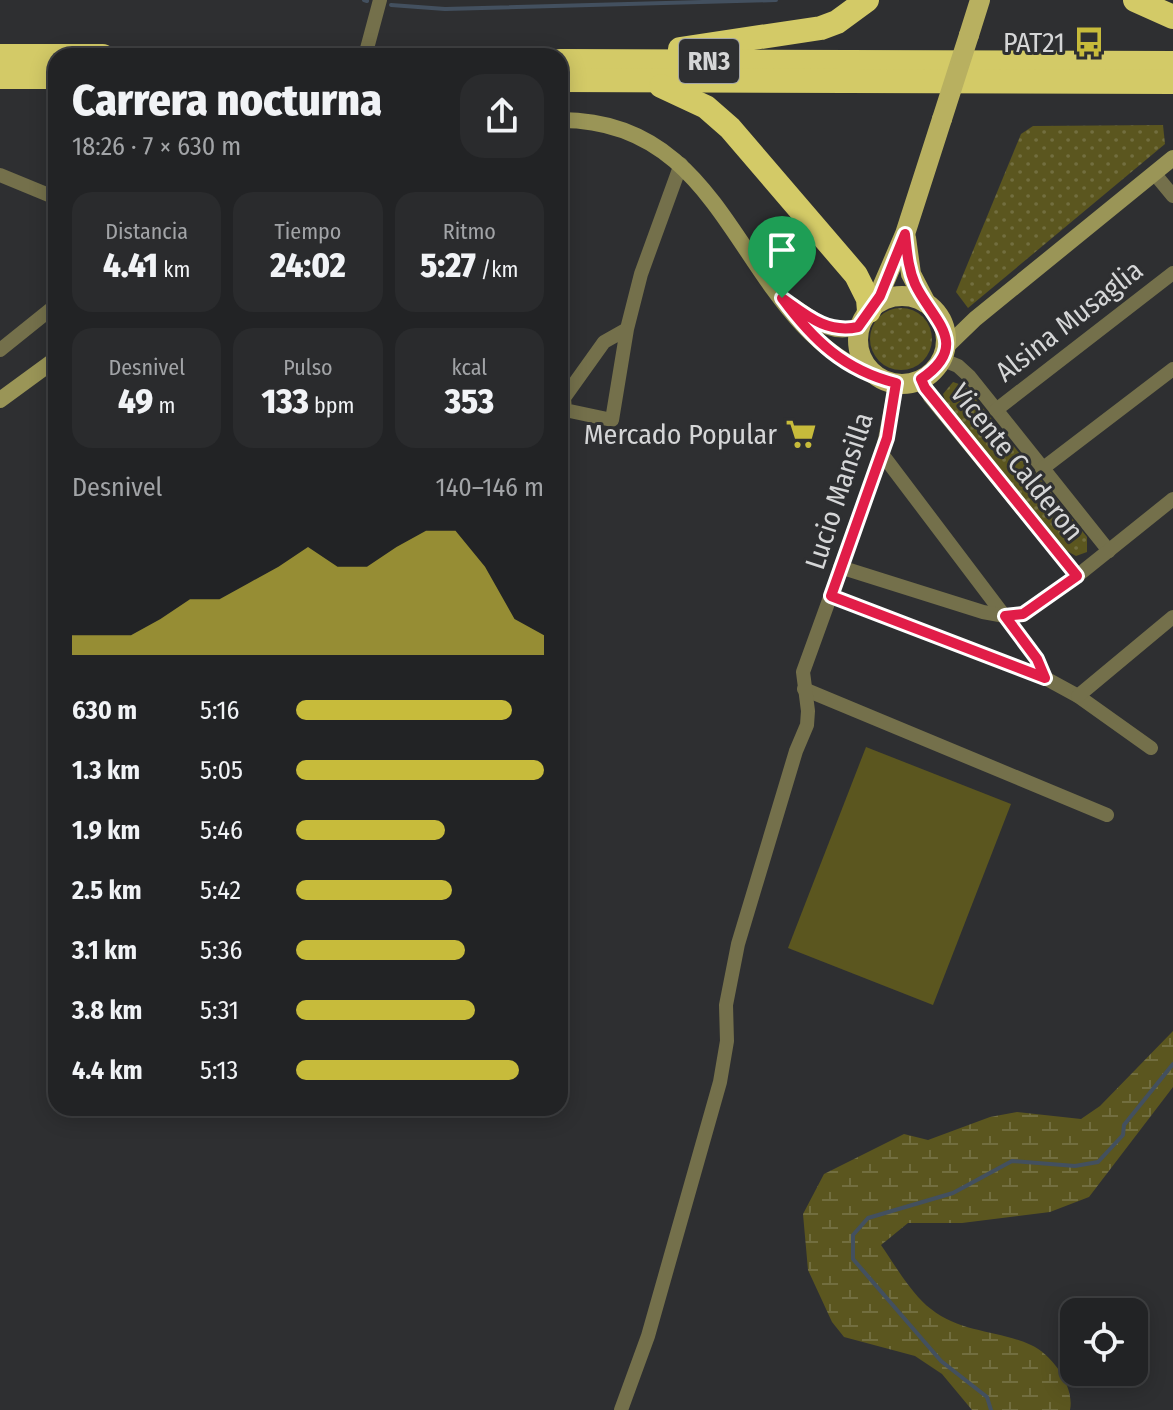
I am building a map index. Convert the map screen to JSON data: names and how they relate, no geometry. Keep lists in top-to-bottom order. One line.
{"streets":{"highway":["RN3"],"street":["Alsina Musaglia","Vicente Calderon","Lucio Mansilla"]},"crossings":[["Vicente Calderon","Lucio Mansilla"]],"places":{"bus stop":["PAT21"],"supermarket":["Mercado Popular"]},"page":{"heading":["Carrera nocturna","18:26 · 7 × 630 m"],"stats":[["Distancia","4.41 km"],["Tiempo","24:02"],["Ritmo","5:27 /km"],["Desnivel","49 m"],["Pulso","133 bpm"],["kcal","353"]],"chart":["Desnivel","140–146 m"],"list":[{"name":"630 m","note":"5:16"},{"name":"1.3 km","note":"5:05"},{"name":"1.9 km","note":"5:46"},{"name":"2.5 km","note":"5:42"},{"name":"3.1 km","note":"5:36"},{"name":"3.8 km","note":"5:31"},{"name":"4.4 km","note":"5:13"}]}}
